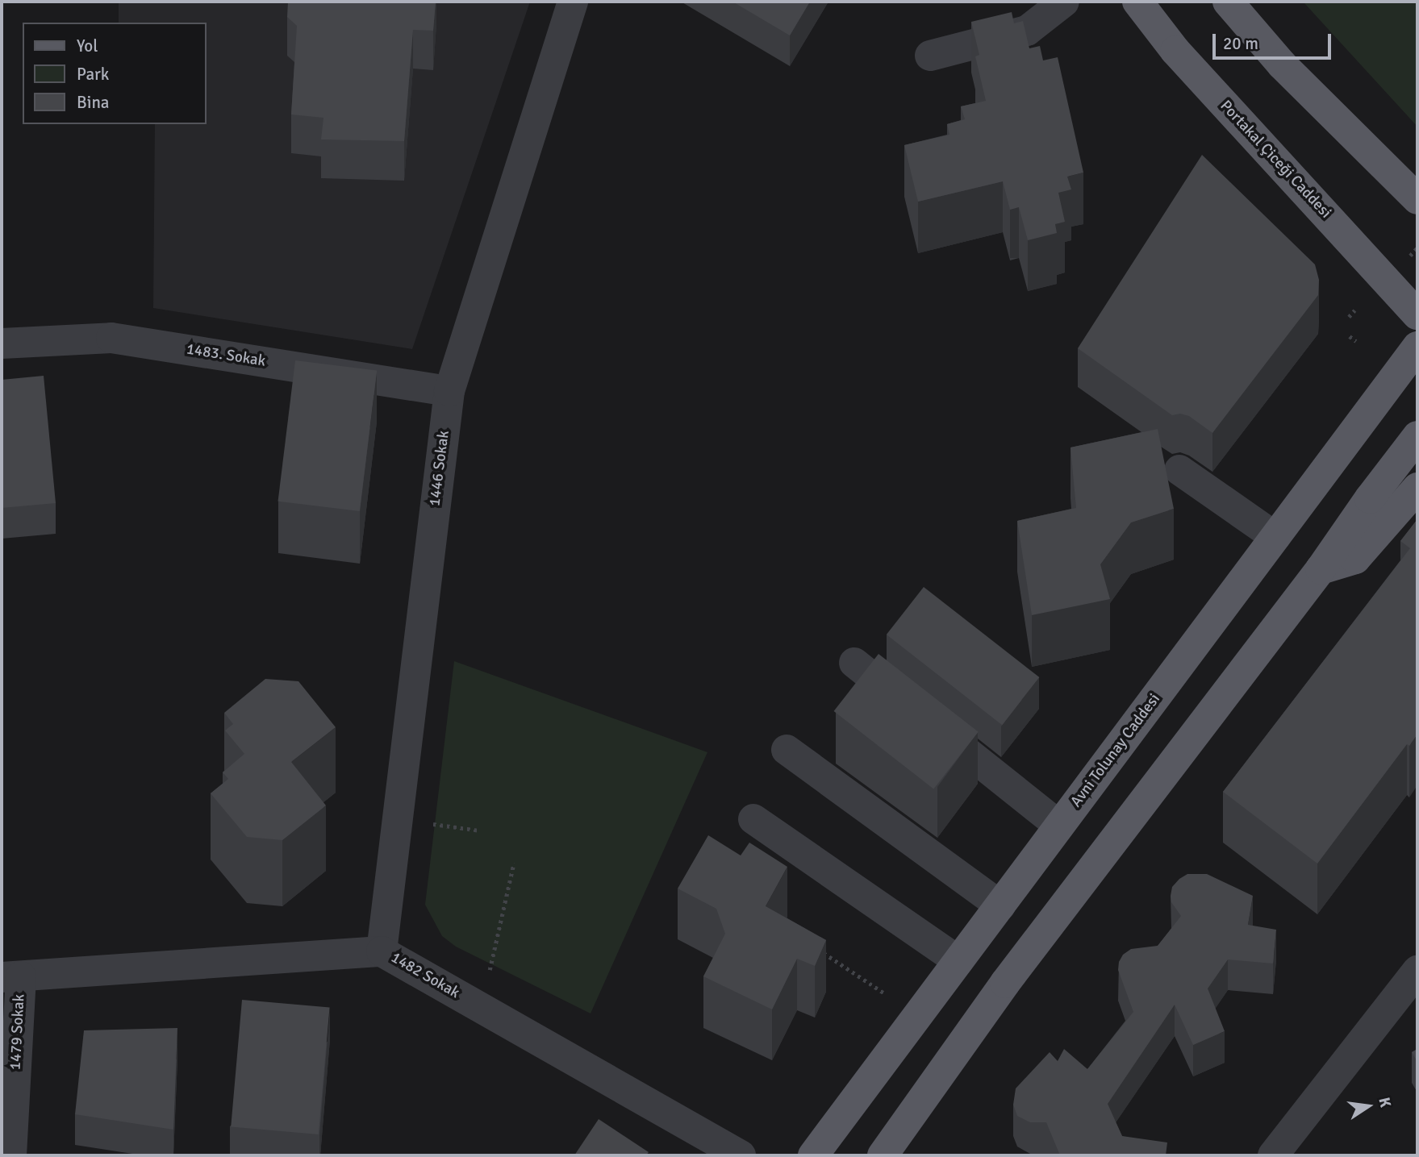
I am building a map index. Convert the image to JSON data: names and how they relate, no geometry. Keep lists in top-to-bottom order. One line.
{"streets":{"main road":["Portakal Çiceği Caddesi","Avni Tolunay Caddesi"],"street":["1483. Sokak","1446 Sokak","1482 Sokak","1479 Sokak"]},"crossings":[["1483. Sokak","1446 Sokak"],["1446 Sokak","1482 Sokak"],["1482 Sokak","1479 Sokak"]],"legend":["Yol","Park","Bina"],"scale_bar":"20 m","north":"right"}
